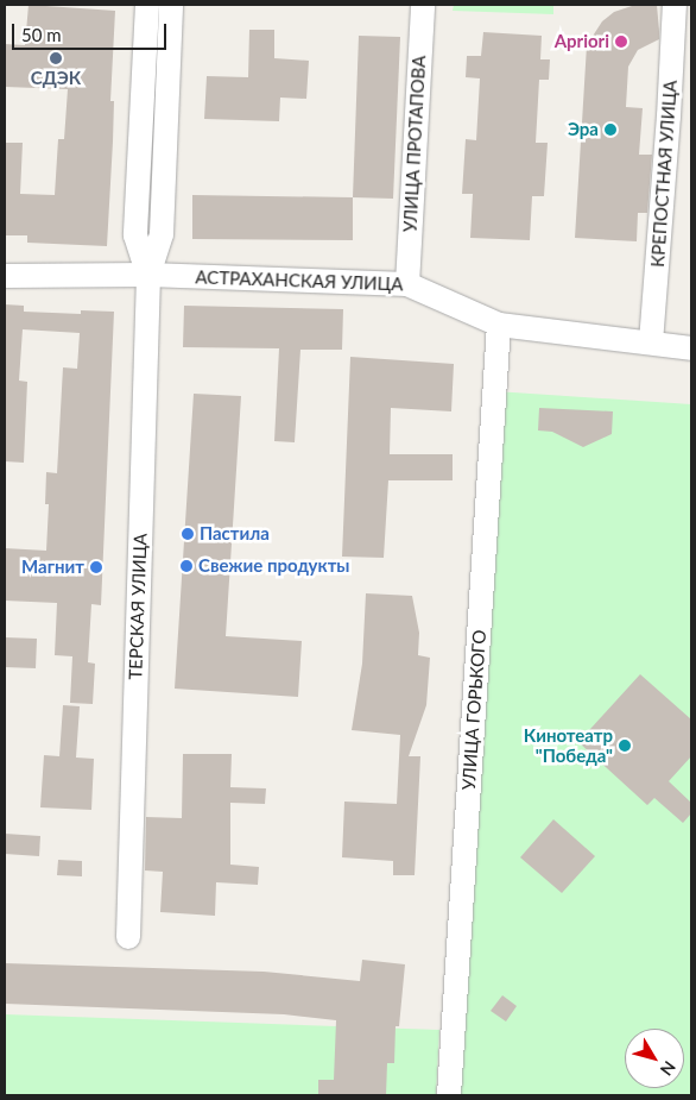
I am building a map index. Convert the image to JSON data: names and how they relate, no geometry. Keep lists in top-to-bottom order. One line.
{"streets":{"street":["УЛИЦА ПРОТАПОВА","КРЕПОСТНАЯ УЛИЦА","АСТРАХАНСКАЯ УЛИЦА","ТЕРСКАЯ УЛИЦА","УЛИЦА ГОРЬКОГО"]},"crossings":[["УЛИЦА ПРОТАПОВА","АСТРАХАНСКАЯ УЛИЦА"],["КРЕПОСТНАЯ УЛИЦА","АСТРАХАНСКАЯ УЛИЦА"],["АСТРАХАНСКАЯ УЛИЦА","ТЕРСКАЯ УЛИЦА"],["АСТРАХАНСКАЯ УЛИЦА","УЛИЦА ГОРЬКОГО"]],"places":["Apriori","СДЭК","Эра","Пастила","Свежие продукты","Магнит","Кинотеатр \"Победа\""],"scale_bar":"50 m","north":"bottom right"}
